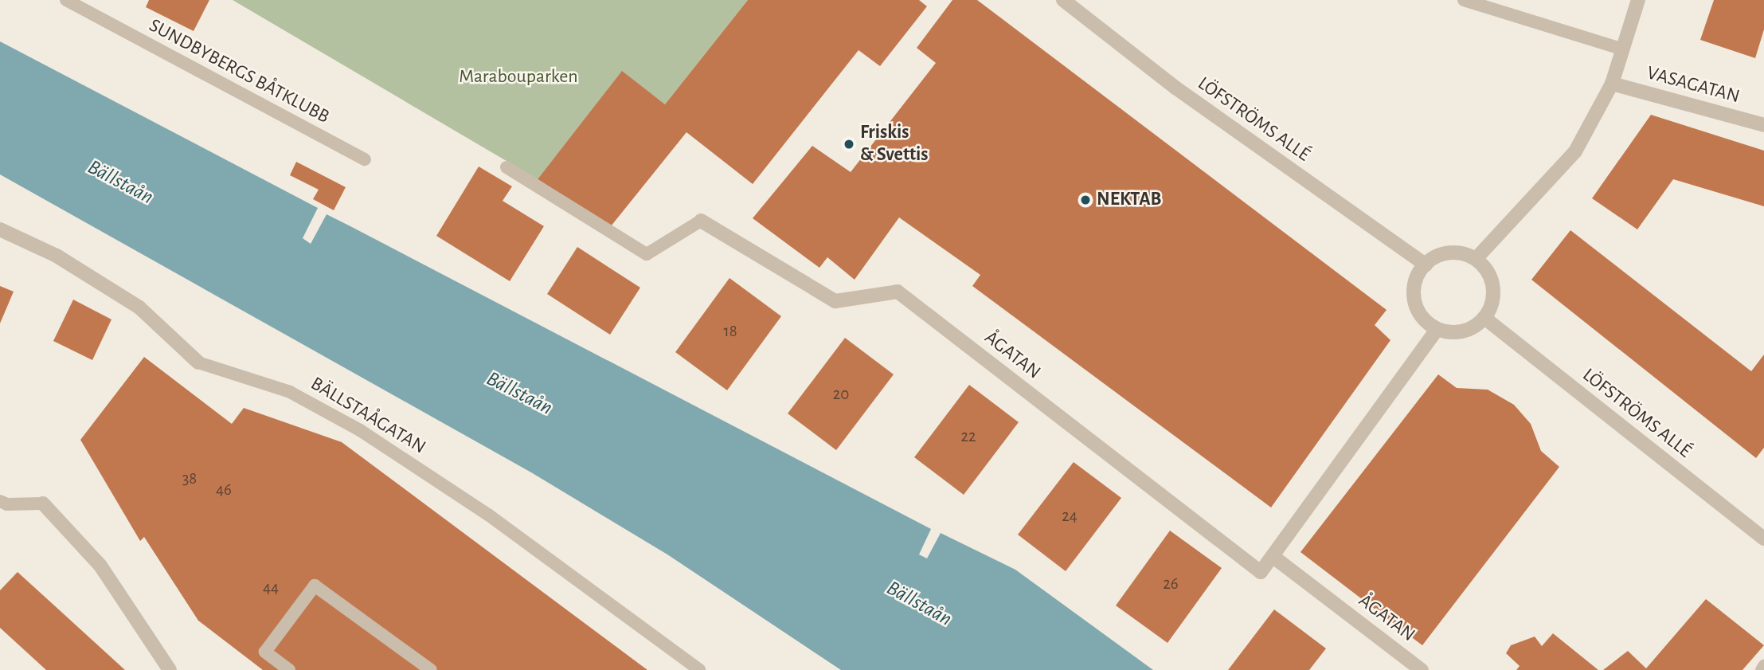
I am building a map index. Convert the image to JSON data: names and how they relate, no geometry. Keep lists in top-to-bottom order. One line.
{"streets":{"street":["VASAGATAN","LÖFSTRÖMS ALLÉ","ÅGATAN","BÄLLSTAÅGATAN"],"lane":["SUNDBYBERGS BÅTKLUBB"]},"crossings":[["LÖFSTRÖMS ALLÉ","ÅGATAN"]],"water":["Bällstaån"],"parks":["Marabouparken"],"places":["Friskis & Svettis","NEKTAB"],"house_numbers":["18","20","22","38","46","24","26","44"]}
